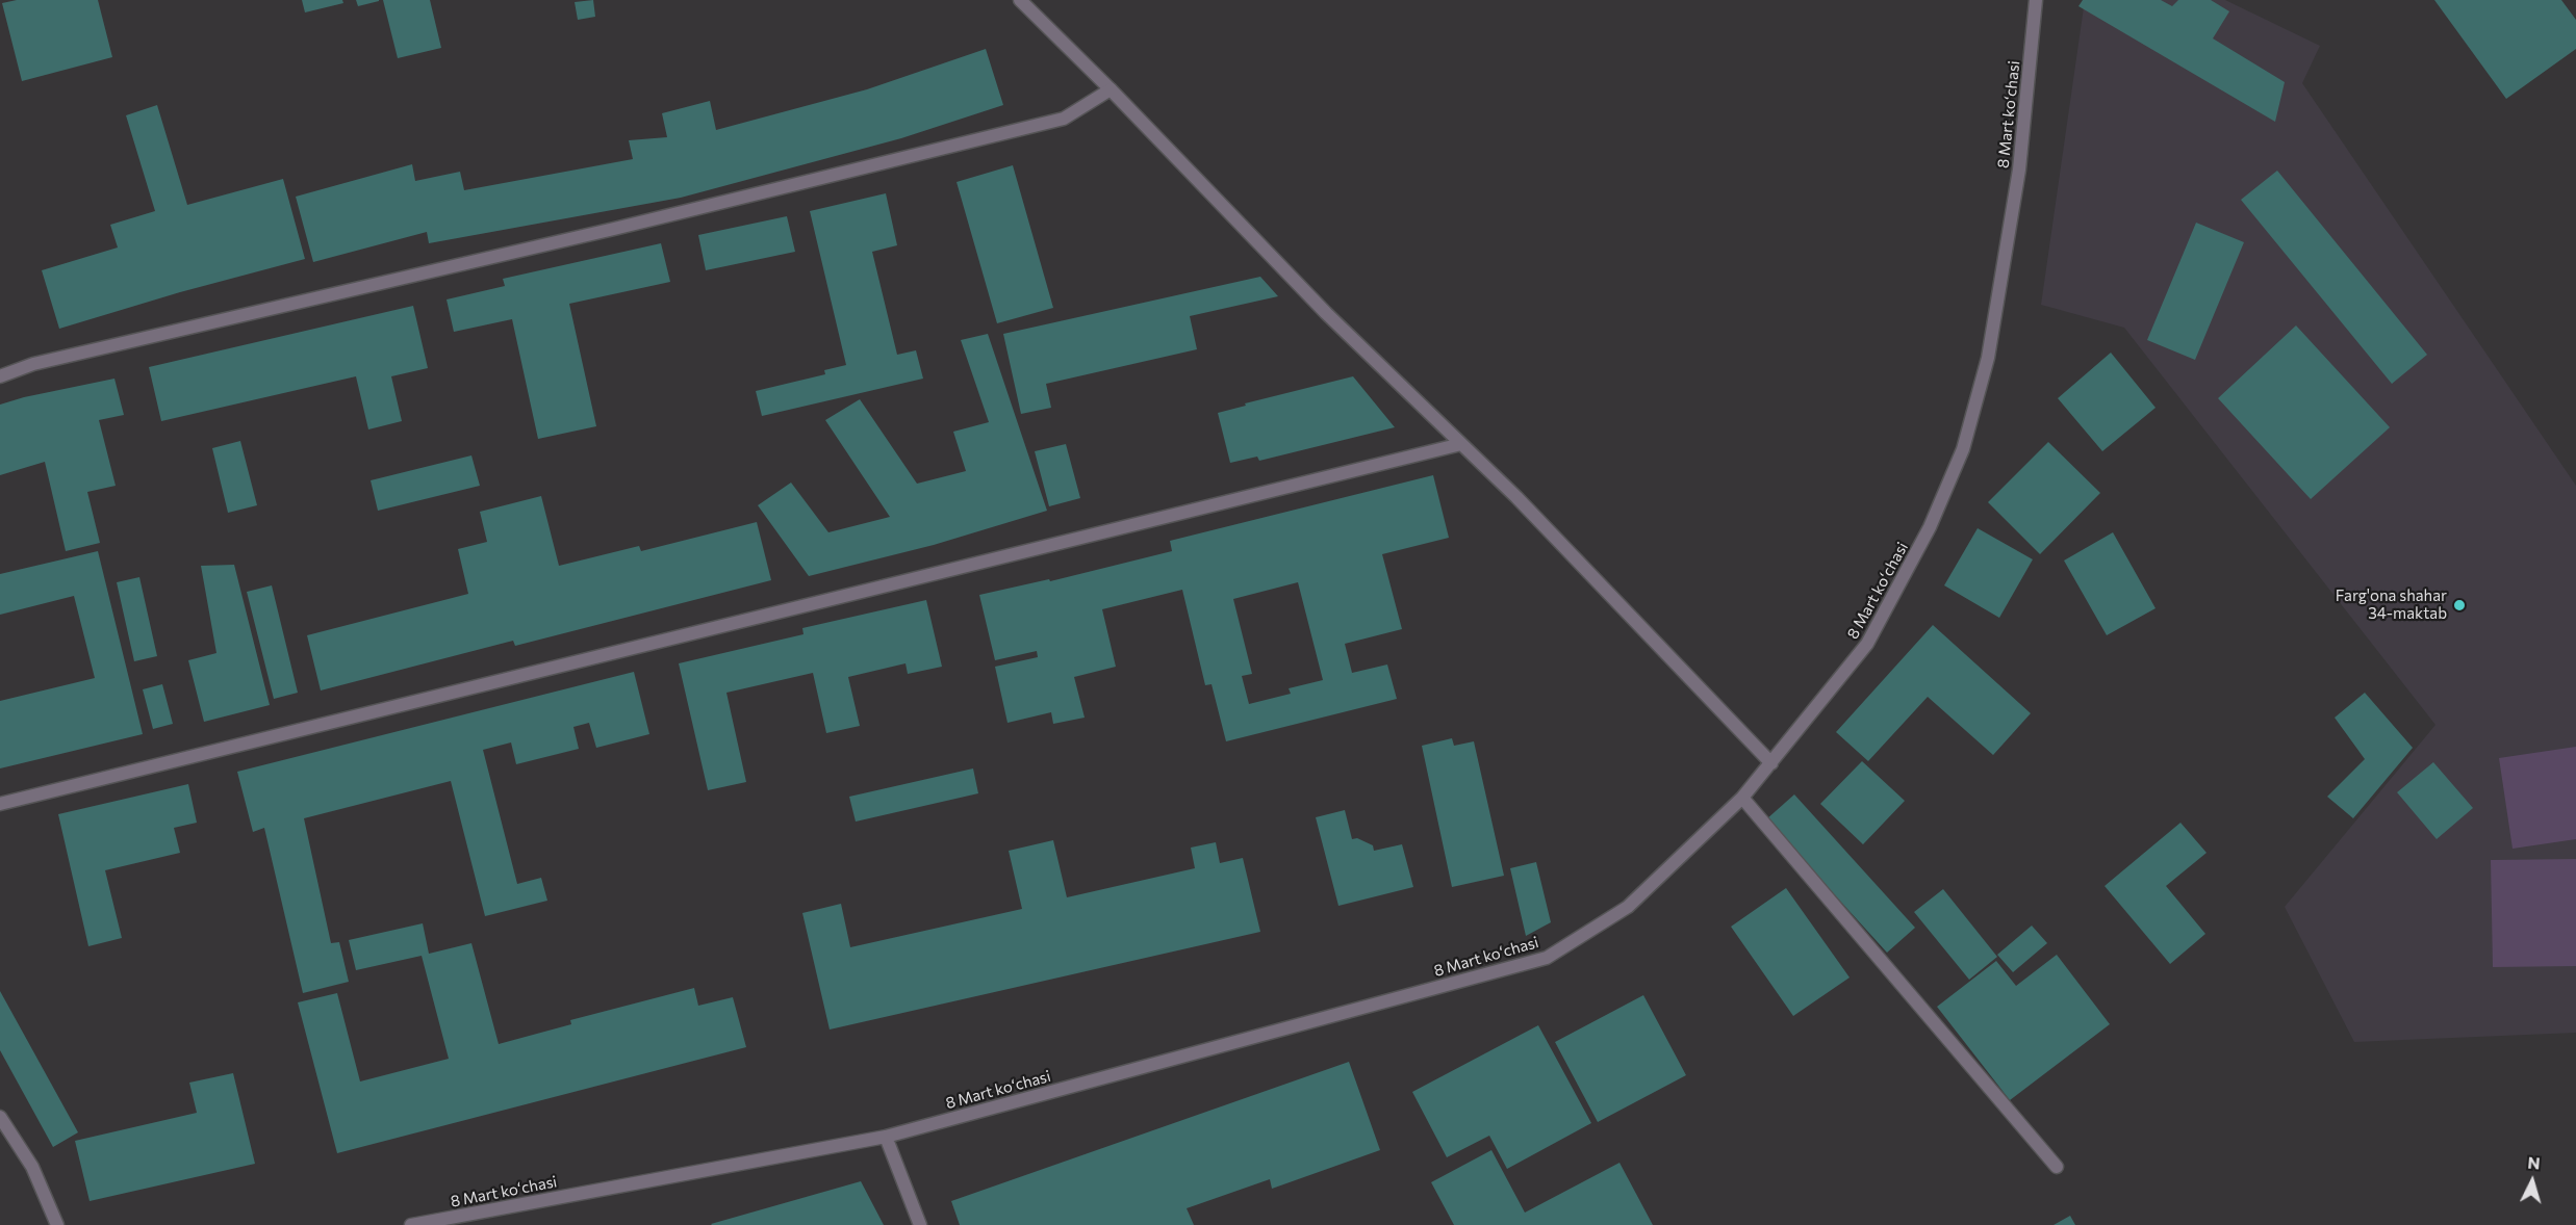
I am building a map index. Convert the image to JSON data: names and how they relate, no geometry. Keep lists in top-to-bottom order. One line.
{"streets":{"street":["8 Mart koʻchasi"]},"places":["Farg'ona shahar 34-maktab"],"north":"top"}
